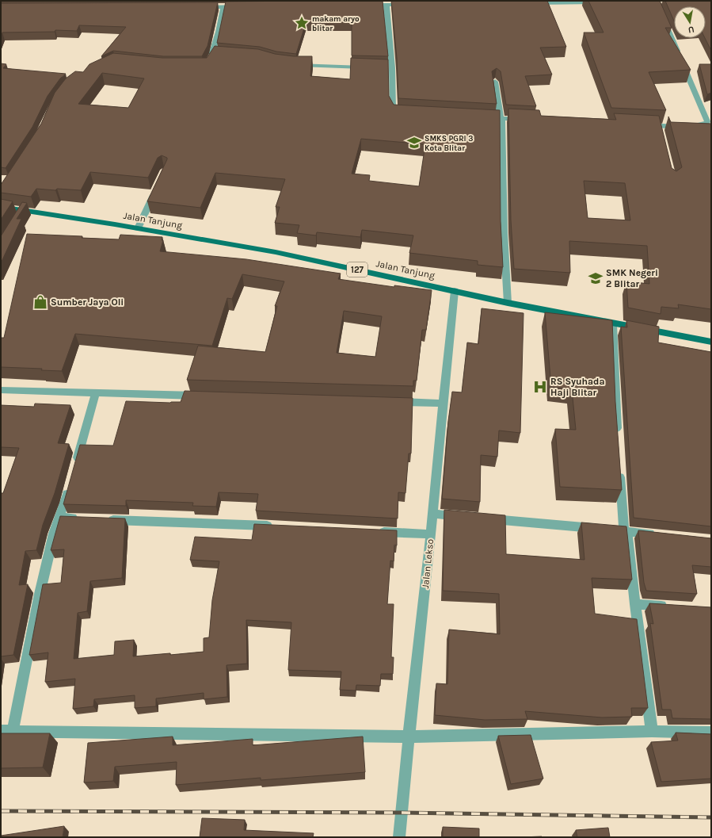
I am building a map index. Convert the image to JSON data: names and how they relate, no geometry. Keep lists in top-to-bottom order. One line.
{"streets":{"main road":["Jalan Tanjung","127"],"street":["Jalan Lekso"]},"crossings":[["Jalan Tanjung","Jalan Lekso"]],"places":{"place":["makam aryo blitar"],"school or university":["SMKS PGRI 3 Kota Blitar","SMK Negeri 2 Blitar"],"shop":["Sumber Jaya Oli"],"hospital":["RS Syuhada Haji Blitar"]},"north":"bottom"}
